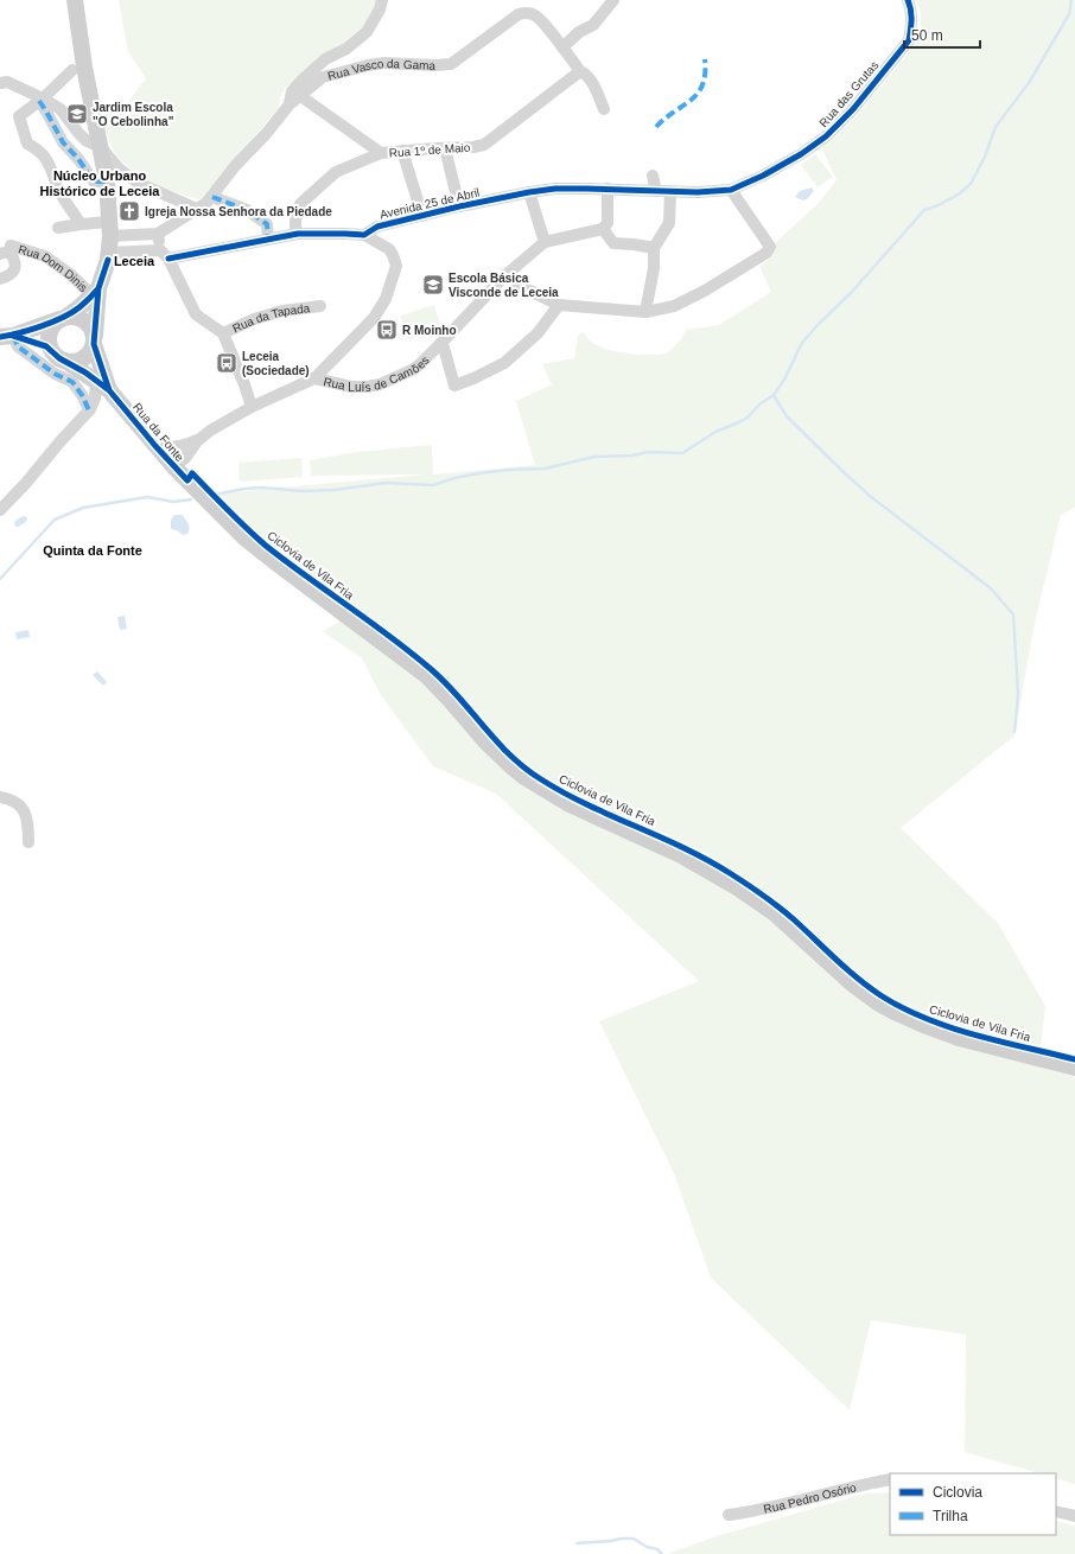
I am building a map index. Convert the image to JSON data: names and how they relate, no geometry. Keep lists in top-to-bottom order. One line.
{"streets":{"main road":["Rua da Fonte"],"street":["Rua Vasco da Gama","Rua das Grutas","Rua 1º de Maio","Avenida 25 de Abril","Rua Dom Dinis","Rua da Tapada","Rua Luís de Camões","Rua Pedro Osório"],"cycle path":["Ciclovia de Vila Fria"]},"crossings":[["Rua Vasco da Gama","Rua 1º de Maio"],["Rua das Grutas","Avenida 25 de Abril"],["Rua Luís de Camões","Rua da Fonte"]],"districts":["Núcleo Urbano Histórico de Leceia","Leceia","Quinta da Fonte"],"places":{"school or university":["Jardim Escola \"O Cebolinha\"","Escola Básica Visconde de Leceia"],"church":["Igreja Nossa Senhora da Piedade"],"bus stop":["R Moinho","Leceia (Sociedade)"]},"legend":["Ciclovia","Trilha"],"scale_bar":"50 m"}
